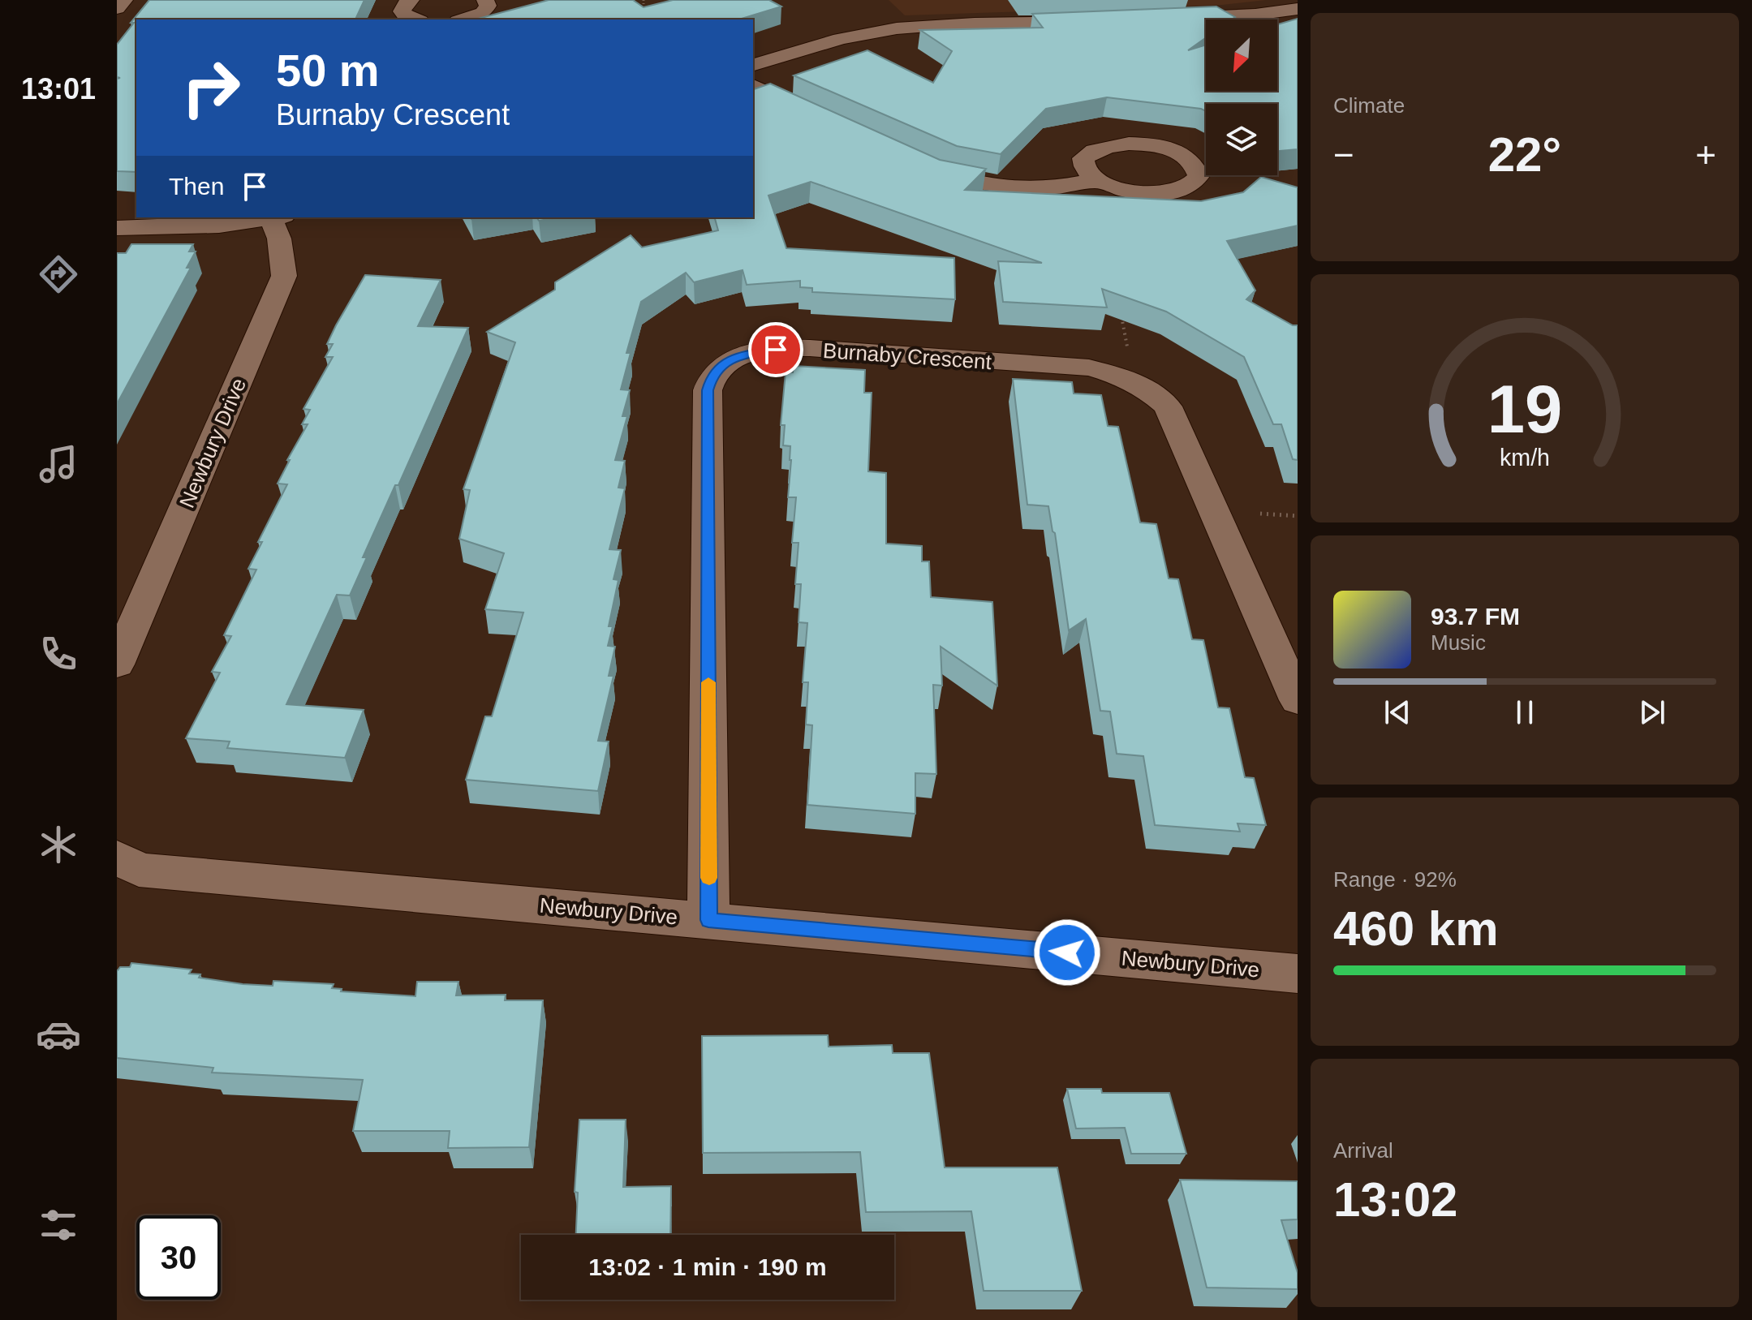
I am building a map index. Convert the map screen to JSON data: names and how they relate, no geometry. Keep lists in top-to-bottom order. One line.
{"streets":{"street":["Burnaby Crescent","Newbury Drive"]},"crossings":[["Burnaby Crescent","Newbury Drive"]],"north":"bottom left","page":{"tabs":"13:01","tile":["Climate",["Range · 92%","460 km"],["Arrival","13:02"]],"turn":["50 m","Burnaby Crescent"],"heat":["−","22°","+"],"then":"Then","song":["93.7 FM","Music"],"limit":"30","trip":"13:02 · 1 min · 190 m","gauge":["19","km/h"]}}
